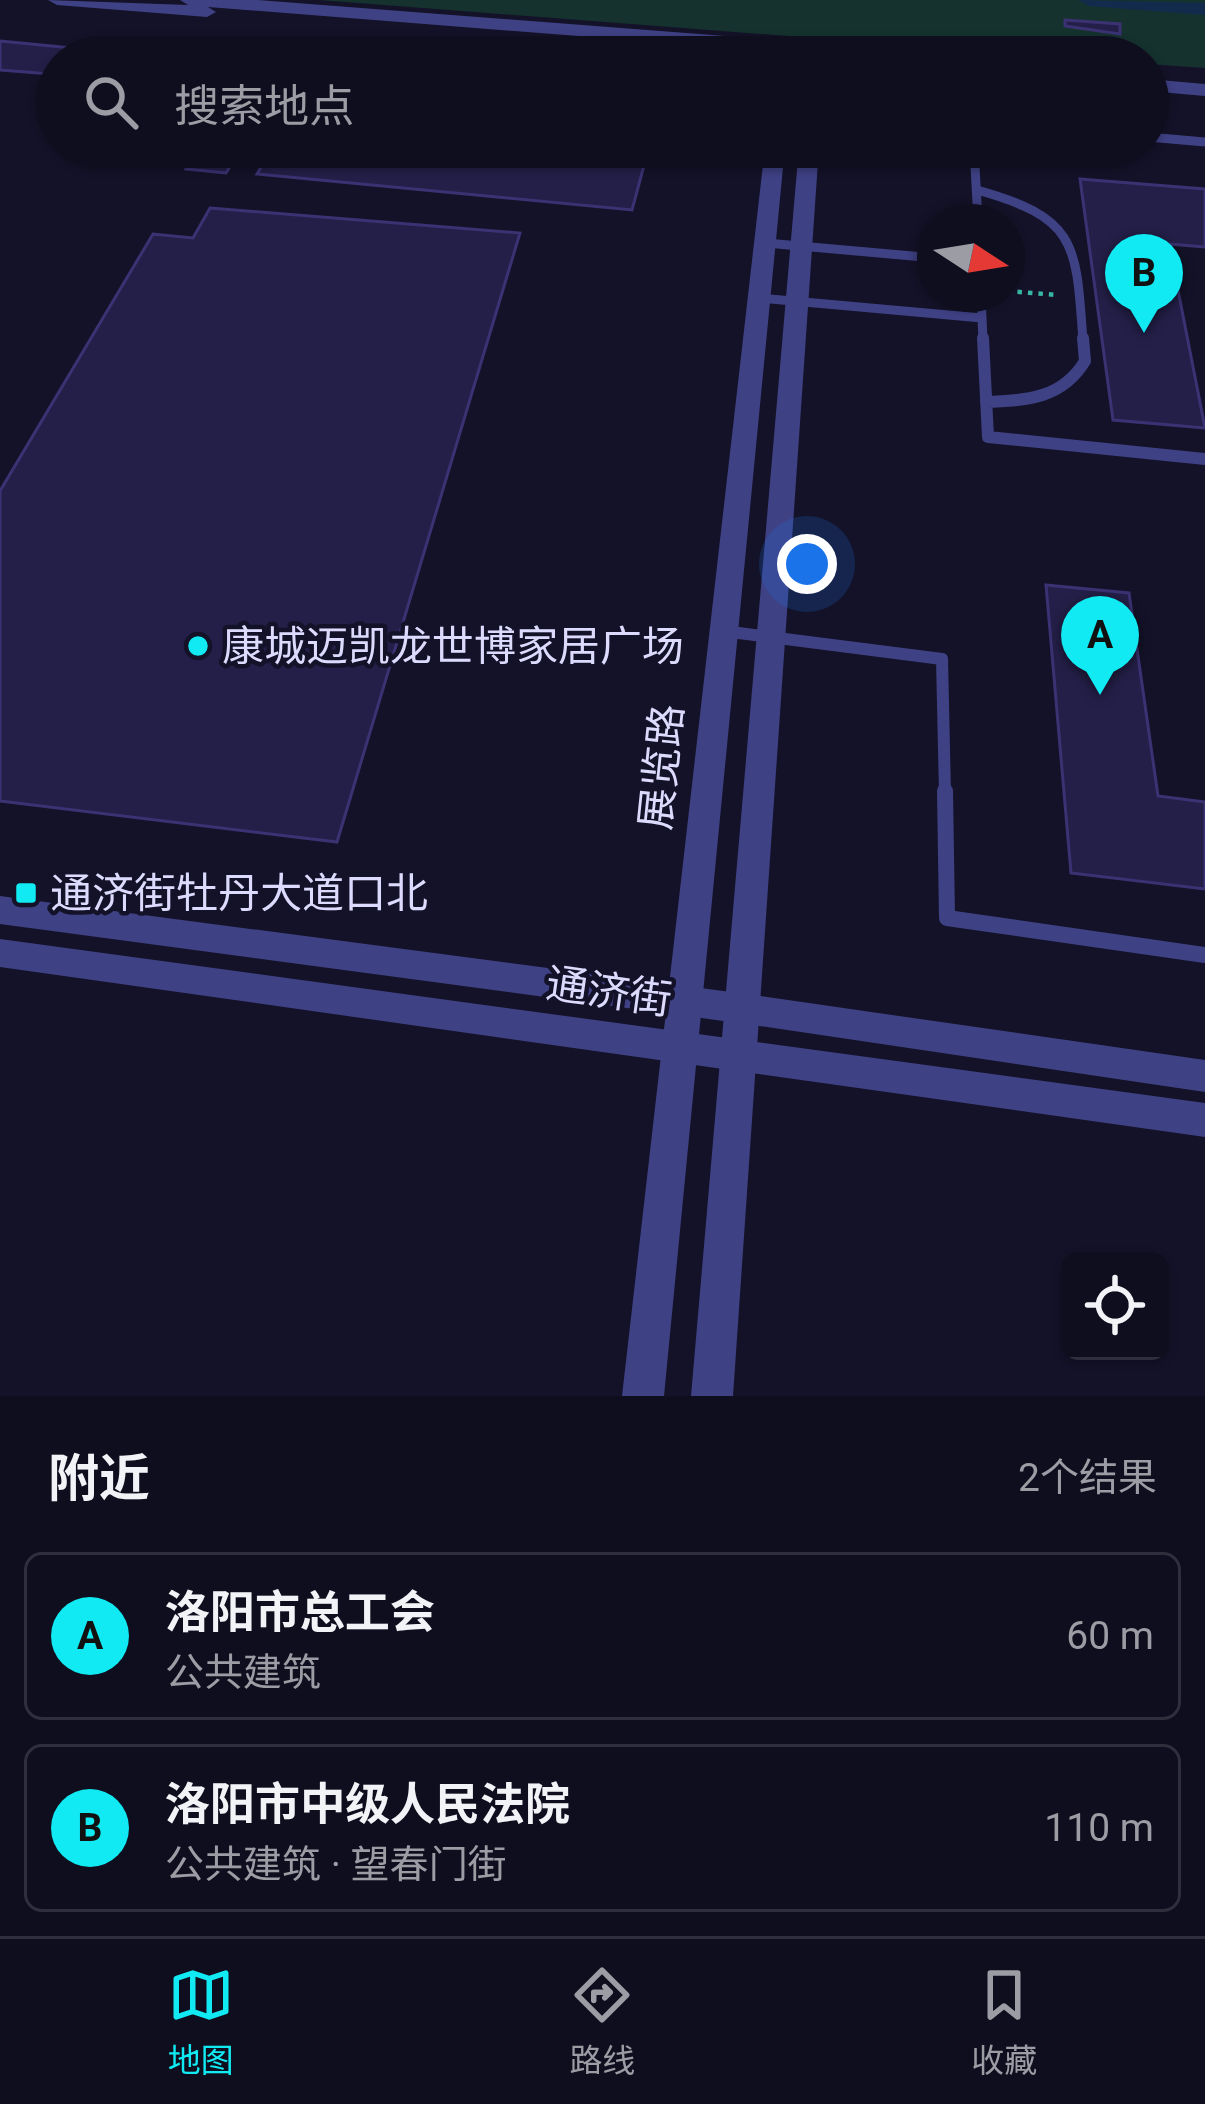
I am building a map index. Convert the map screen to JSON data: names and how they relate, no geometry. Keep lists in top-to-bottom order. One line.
{"streets":{"street":["展览路","通济街"]},"crossings":[["展览路","通济街"]],"places":{"other":["康城迈凯龙世博家居广场"],"transit":["通济街牡丹大道口北"]},"north":"right","page":{"search":"搜索地点","pins":["B","A"],"heading":["附近","2个结果"],"list":[{"mark":"A","name":"洛阳市总工会","note":"公共建筑","value":"60 m"},{"mark":"B","name":"洛阳市中级人民法院","note":"公共建筑 · 望春门街","value":"110 m"}],"nav":["地图","路线","收藏"]}}
